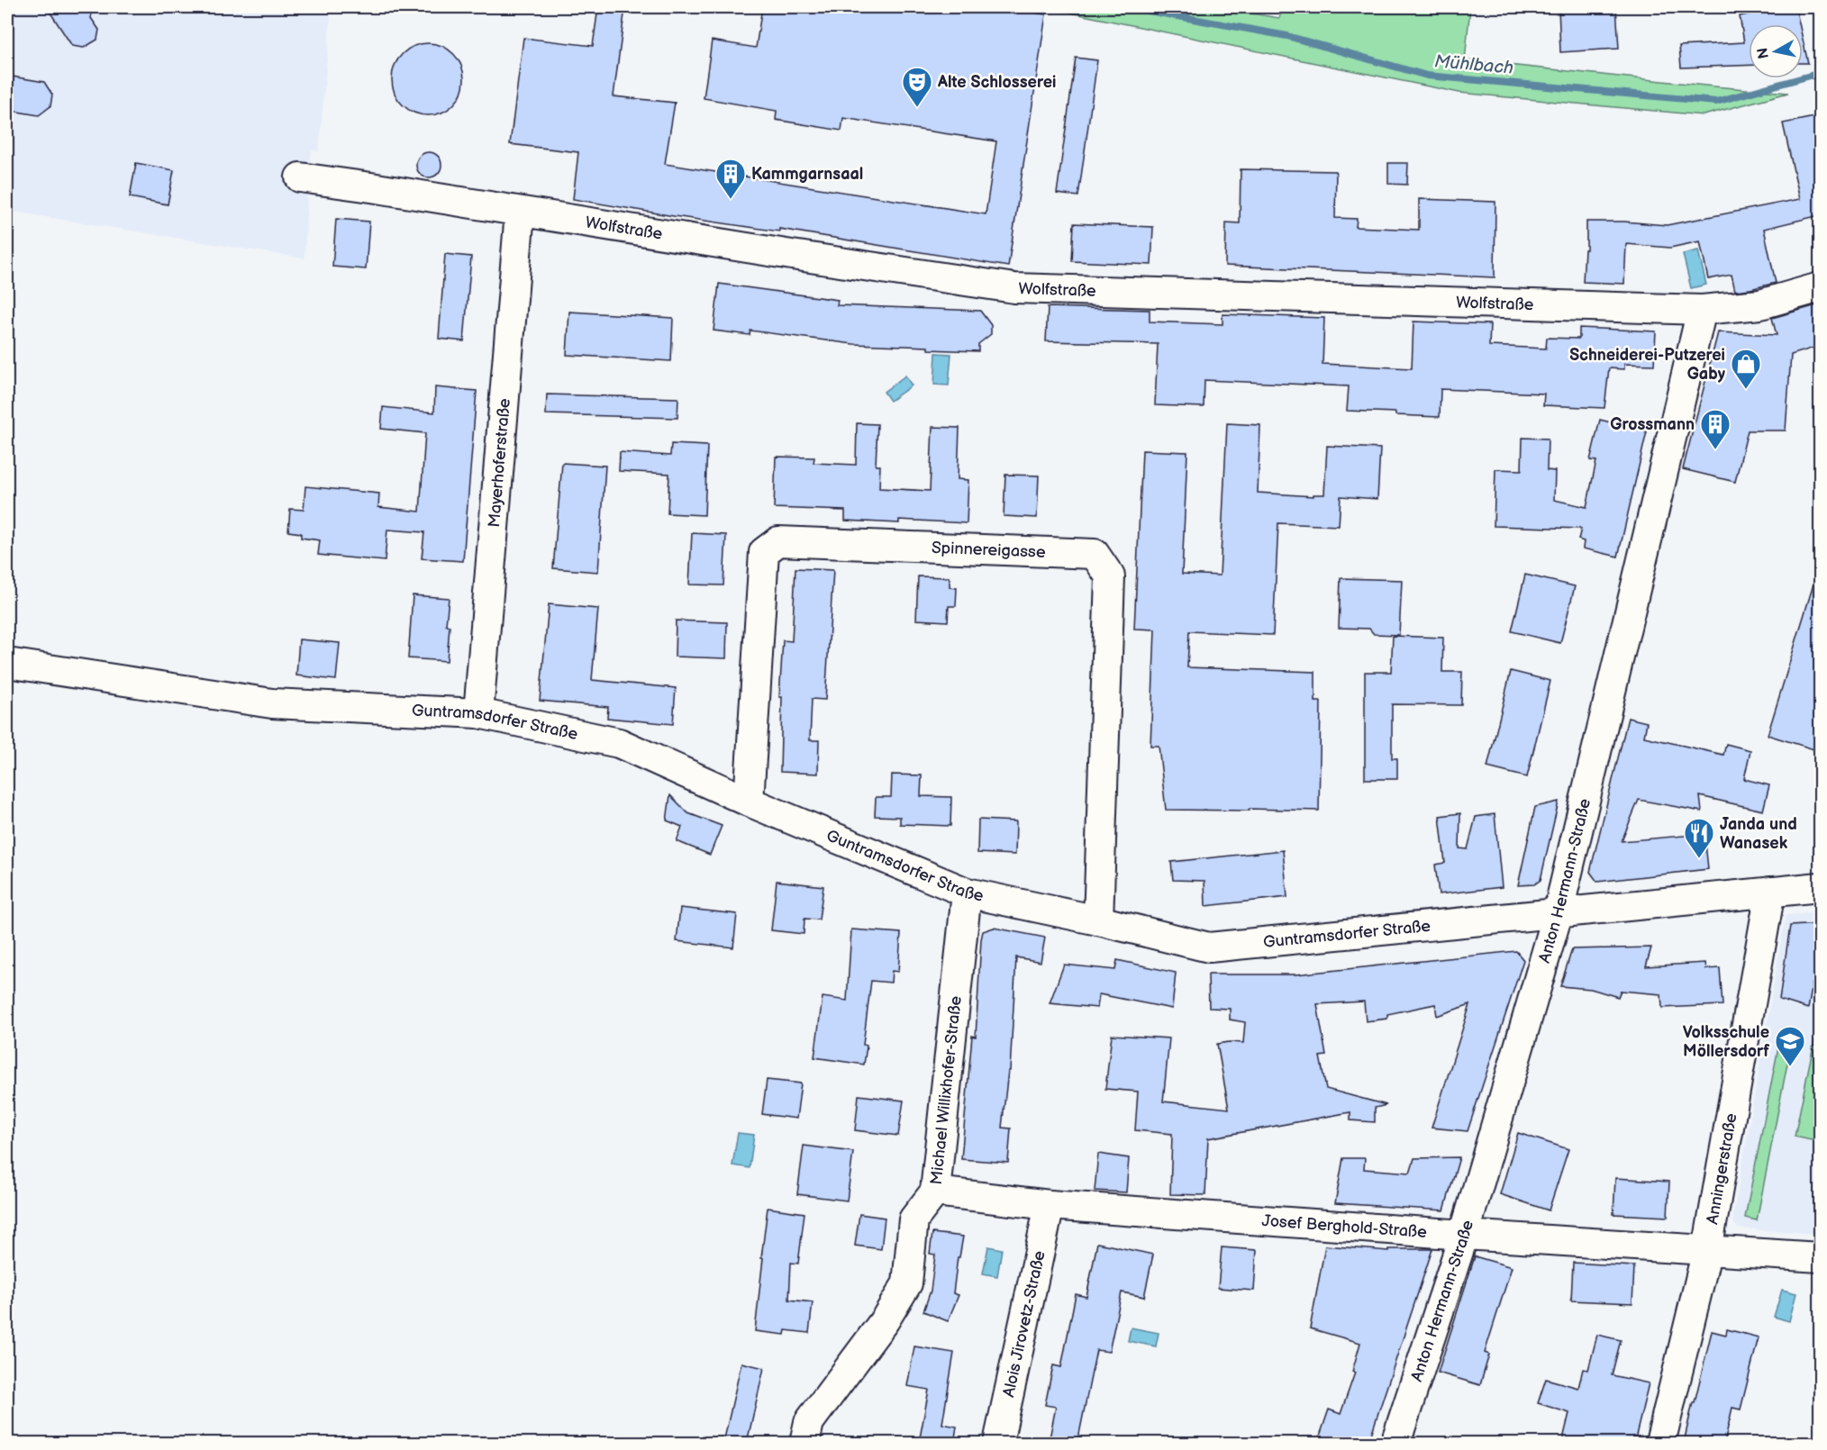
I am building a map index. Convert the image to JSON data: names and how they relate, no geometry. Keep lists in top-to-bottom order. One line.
{"streets":{"street":["Wolfstraße","Mayerhoferstraße","Spinnereigasse","Guntramsdorfer Straße","Anton Hermann-Straße","Michael Willixhofer-Straße","Anningerstraße","Josef Berghold-Straße","Alois Jirovetz-Straße"]},"crossings":[["Wolfstraße","Mayerhoferstraße"],["Wolfstraße","Anton Hermann-Straße"],["Mayerhoferstraße","Guntramsdorfer Straße"],["Spinnereigasse","Guntramsdorfer Straße"],["Guntramsdorfer Straße","Anton Hermann-Straße"],["Guntramsdorfer Straße","Michael Willixhofer-Straße"],["Guntramsdorfer Straße","Anningerstraße"],["Anton Hermann-Straße","Josef Berghold-Straße"],["Michael Willixhofer-Straße","Josef Berghold-Straße"],["Anningerstraße","Josef Berghold-Straße"],["Josef Berghold-Straße","Alois Jirovetz-Straße"]],"water":["Mühlbach"],"places":{"theatre":["Alte Schlosserei"],"building":["Kammgarnsaal","Grossmann"],"shop":["Schneiderei-Putzerei Gaby"],"restaurant":["Janda und Wanasek"],"school or university":["Volksschule Möllersdorf"]},"north":"left"}
